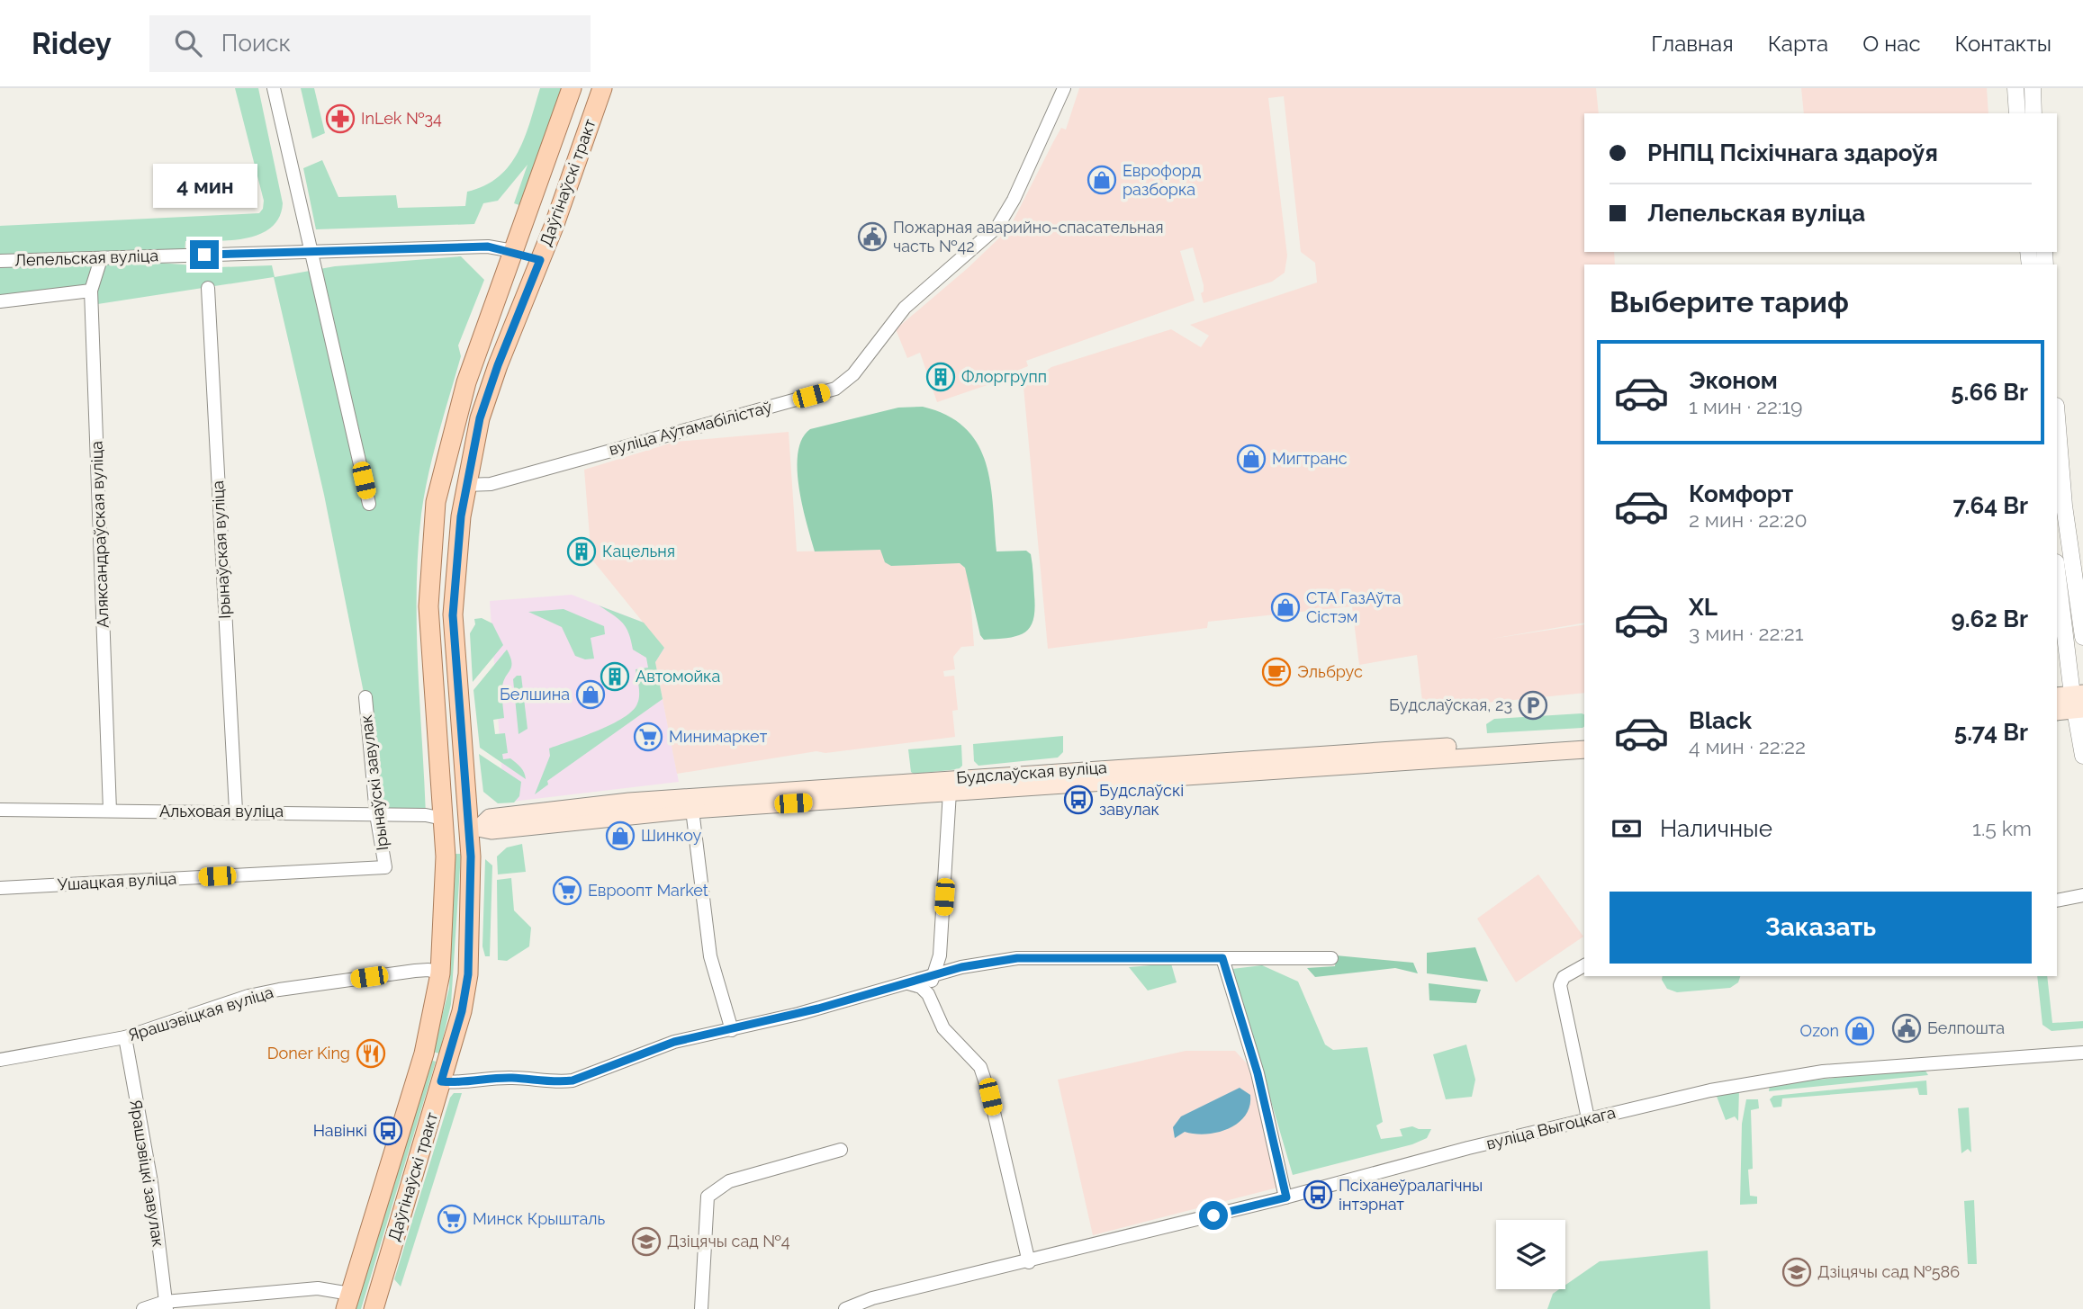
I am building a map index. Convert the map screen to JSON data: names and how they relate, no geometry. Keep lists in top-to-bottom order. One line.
{"streets":{"main road":["Даўгінаўскі тракт","Будслаўская вуліца"],"street":["Лепельская вуліца","вуліца Аўтамабілістаў","Аляксандраўская вуліца","Ірынаўская вуліца","Ірынаўскі завулак","Альховая вуліца","Ушацкая вуліца","Ярашэвіцкая вуліца","вуліца Выгоцкага","Ярашэвіцкі завулак"]},"crossings":[["Даўгінаўскі тракт","Лепельская вуліца"],["Даўгінаўскі тракт","вуліца Аўтамабілістаў"],["Даўгінаўскі тракт","Будслаўская вуліца"],["Даўгінаўскі тракт","Альховая вуліца"],["Даўгінаўскі тракт","Ярашэвіцкая вуліца"],["Лепельская вуліца","Аляксандраўская вуліца"],["Аляксандраўская вуліца","Альховая вуліца"],["Ірынаўская вуліца","Альховая вуліца"],["Ірынаўскі завулак","Альховая вуліца"],["Ірынаўскі завулак","Ушацкая вуліца"],["Ярашэвіцкая вуліца","Ярашэвіцкі завулак"]],"places":{"pharmacy":["InLek №34"],"shop":["Еврофорд разборка","Мигтранс","СТА ГазАўта Сістэм","Белшина","Шинкоу","Ozon"],"public building":["Пожарная аварийно-спасательная часть №42","Белпошта"],"building":["Флоргрупп","Кацельня","Автомойка"],"cafe":["Эльбрус"],"parking":["Будслаўская, 23"],"supermarket":["Минимаркет","Евроопт Market","Минск Крышталь"],"bus stop":["Будслаўскі завулак","Навінкі","Псіханеўралагічны інтэрнат"],"restaurant":["Doner King"],"school or university":["Дзіцячы сад №4","Дзіцячы сад №586"]},"page":{"header":"Ridey","search":"Поиск","nav":["Главная","Карта","О нас","Контакты"],"banner":["РНПЦ Псіхічнага здароўя","Лепельская вуліца"],"bubble":"4 мин","heading":"Выберите тариф","list":[{"name":"Эконом","note":"1 мин · 22:19","value":"5.66 Br"},{"name":"Комфорт","note":"2 мин · 22:20","value":"7.64 Br"},{"name":"XL","note":"3 мин · 22:21","value":"9.62 Br"},{"name":"Black","note":"4 мин · 22:22","value":"5.74 Br"}],"pay":["Наличные","1.5 km"],"buttons":"Заказать"}}
